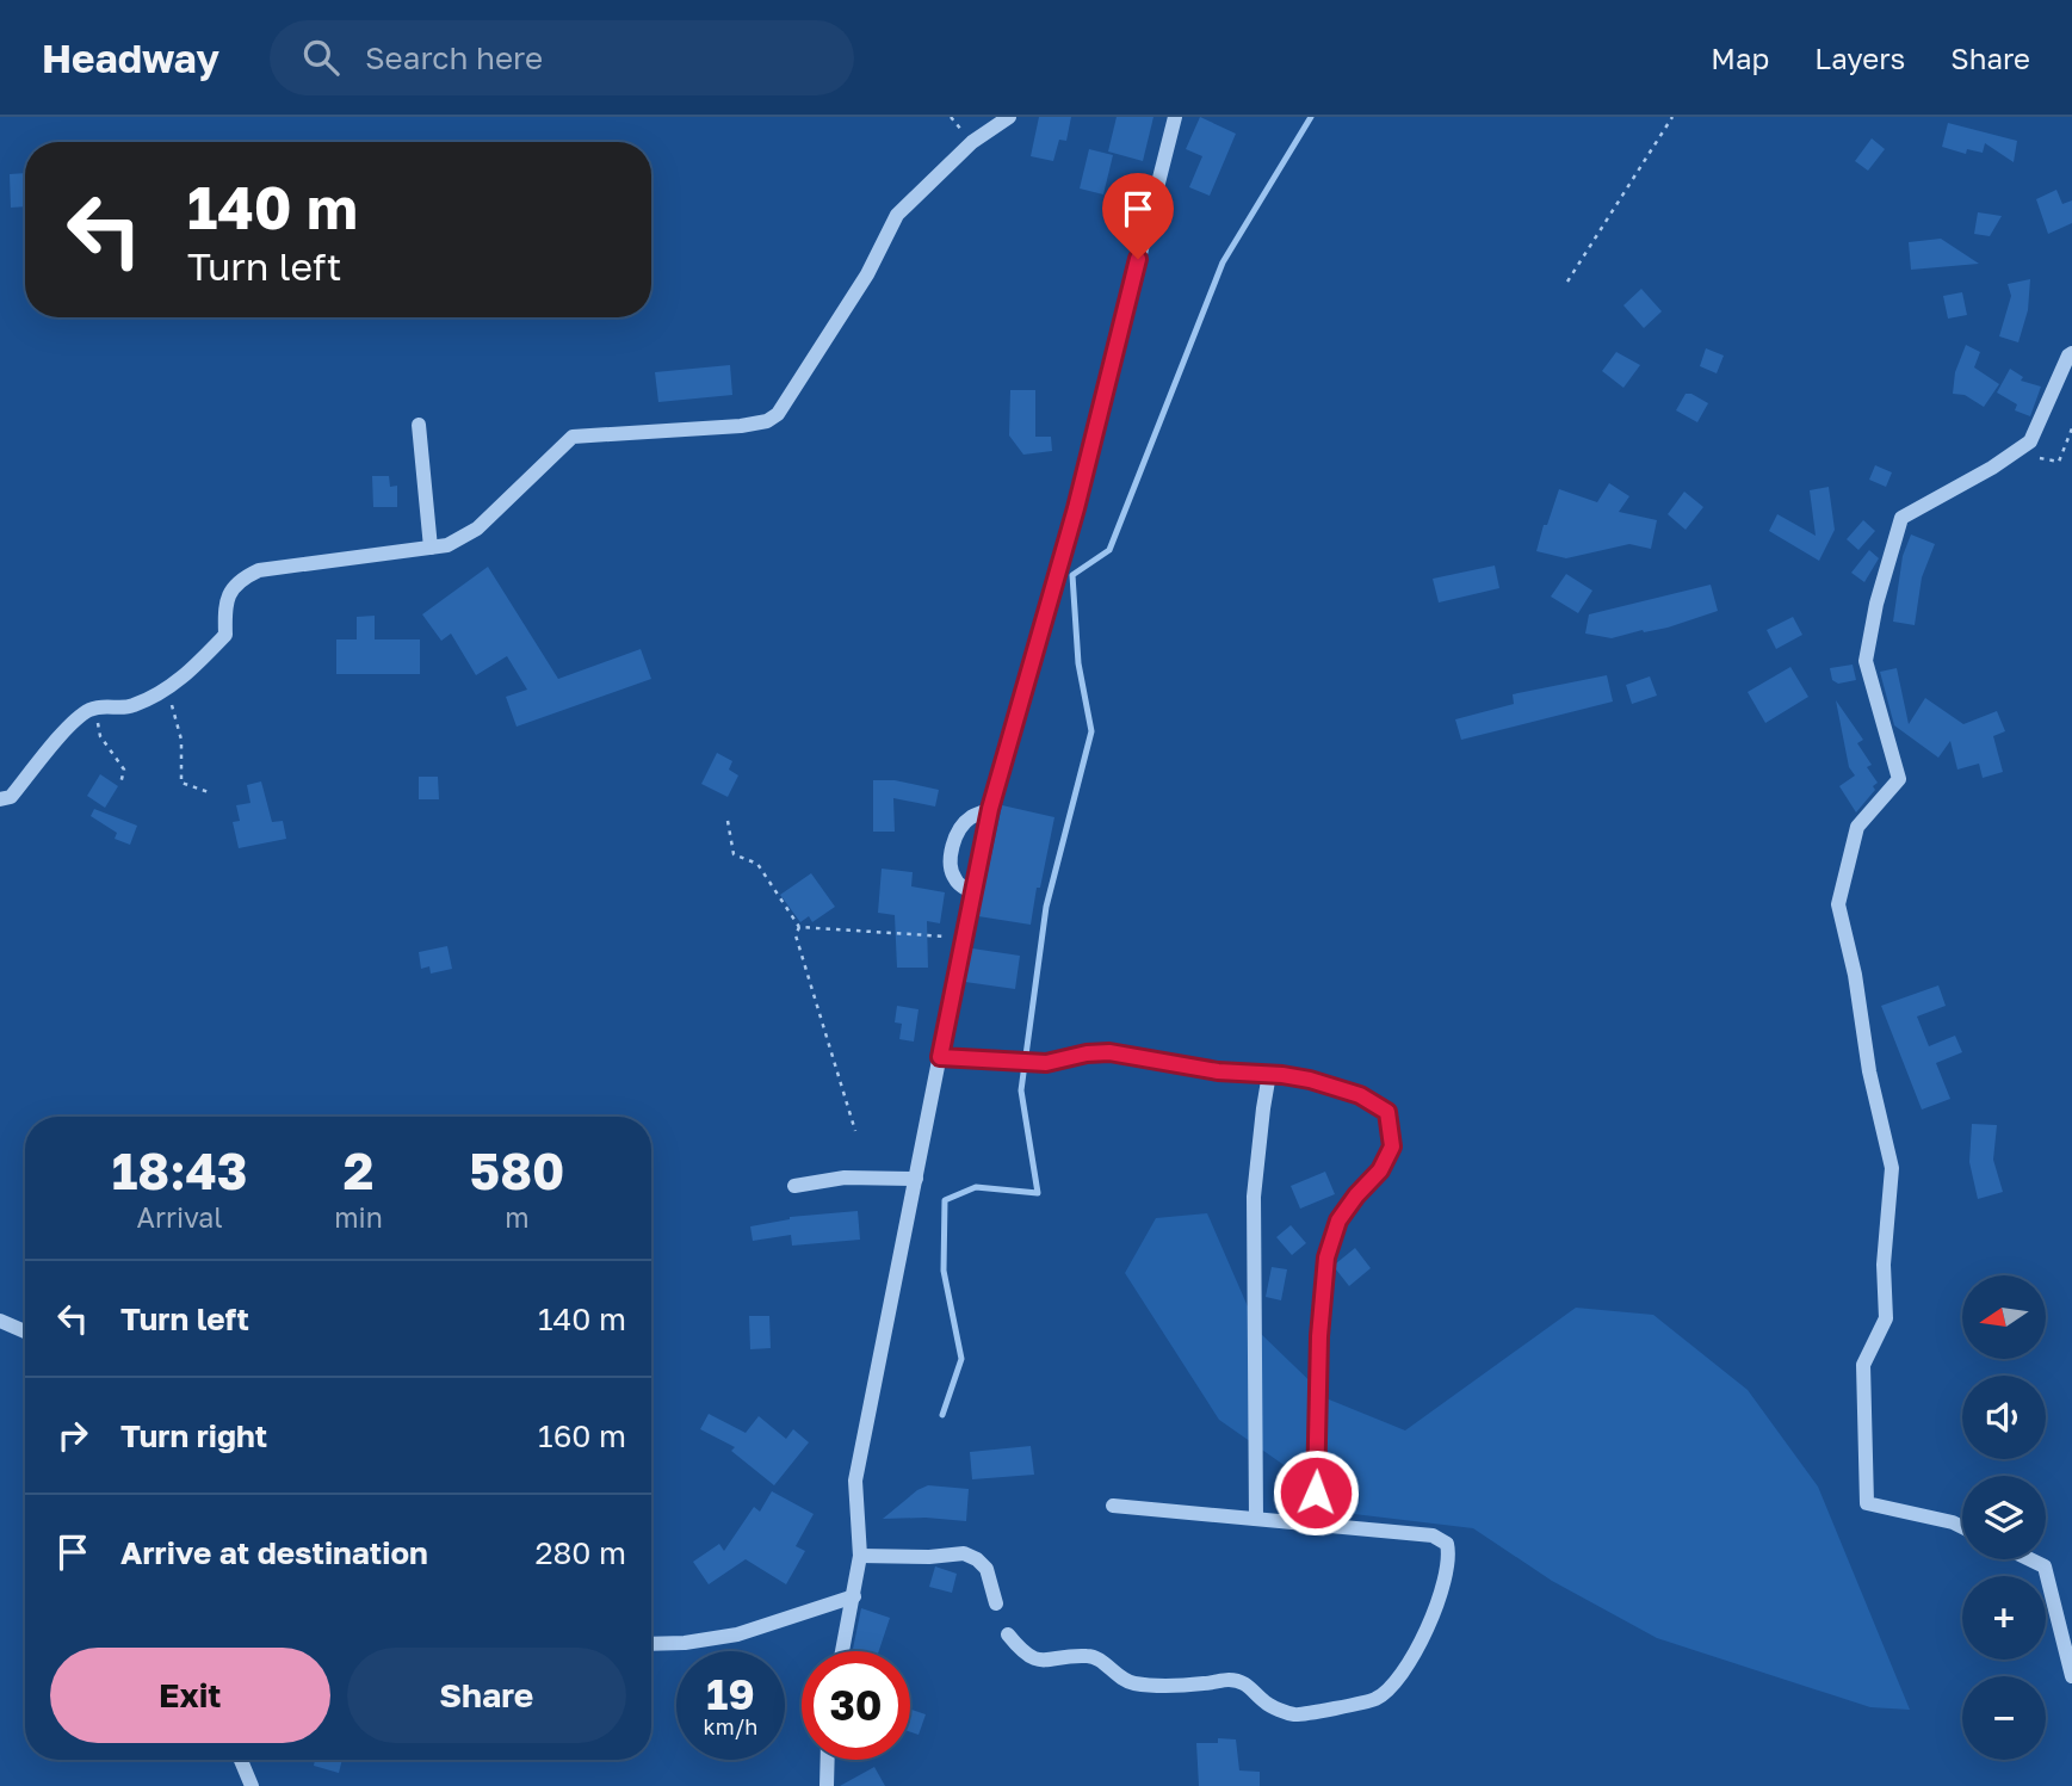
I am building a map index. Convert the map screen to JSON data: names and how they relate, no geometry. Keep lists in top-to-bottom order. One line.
{"north":"left","page":{"header":"Headway","search":"Search here","nav":["Map","Layers","Share"],"turn":["140 m","Turn left"],"eta":["18:43","Arrival","2","min","580","m"],"list":[{"name":"Turn left","value":"140 m"},{"name":"Turn right","value":"160 m"},{"name":"Arrive at destination","value":"280 m"}],"map_buttons":["+","−"],"buttons":["Exit","Share"],"speed":"19 km/h","limit":"30"}}
